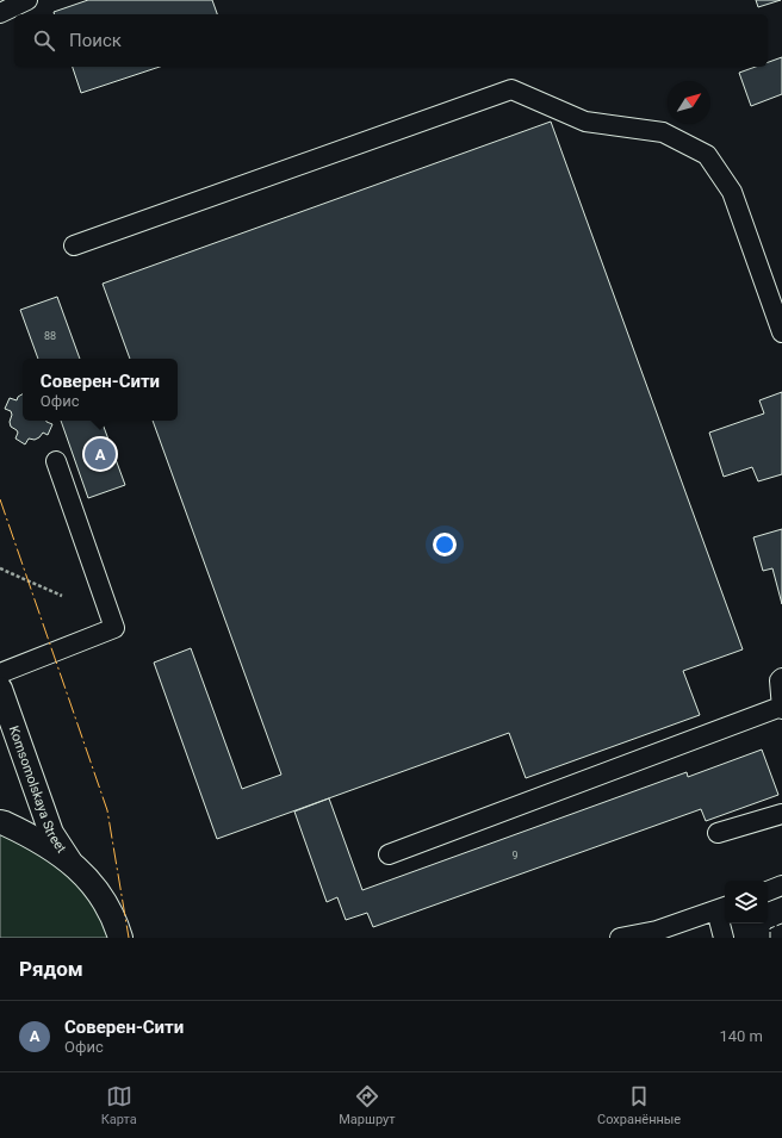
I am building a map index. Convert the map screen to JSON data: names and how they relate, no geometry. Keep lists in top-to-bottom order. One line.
{"streets":{"main road":["Komsomolskaya Street"]},"house_numbers":["88","9"],"north":"top right","page":{"search":"Поиск","popup":["Соверен-Сити","Офис"],"pins":"A","heading":"Рядом","list":[{"mark":"A","name":"Соверен-Сити","note":"Офис","value":"140 m"}],"nav":["Карта","Маршрут","Сохранённые"]}}
